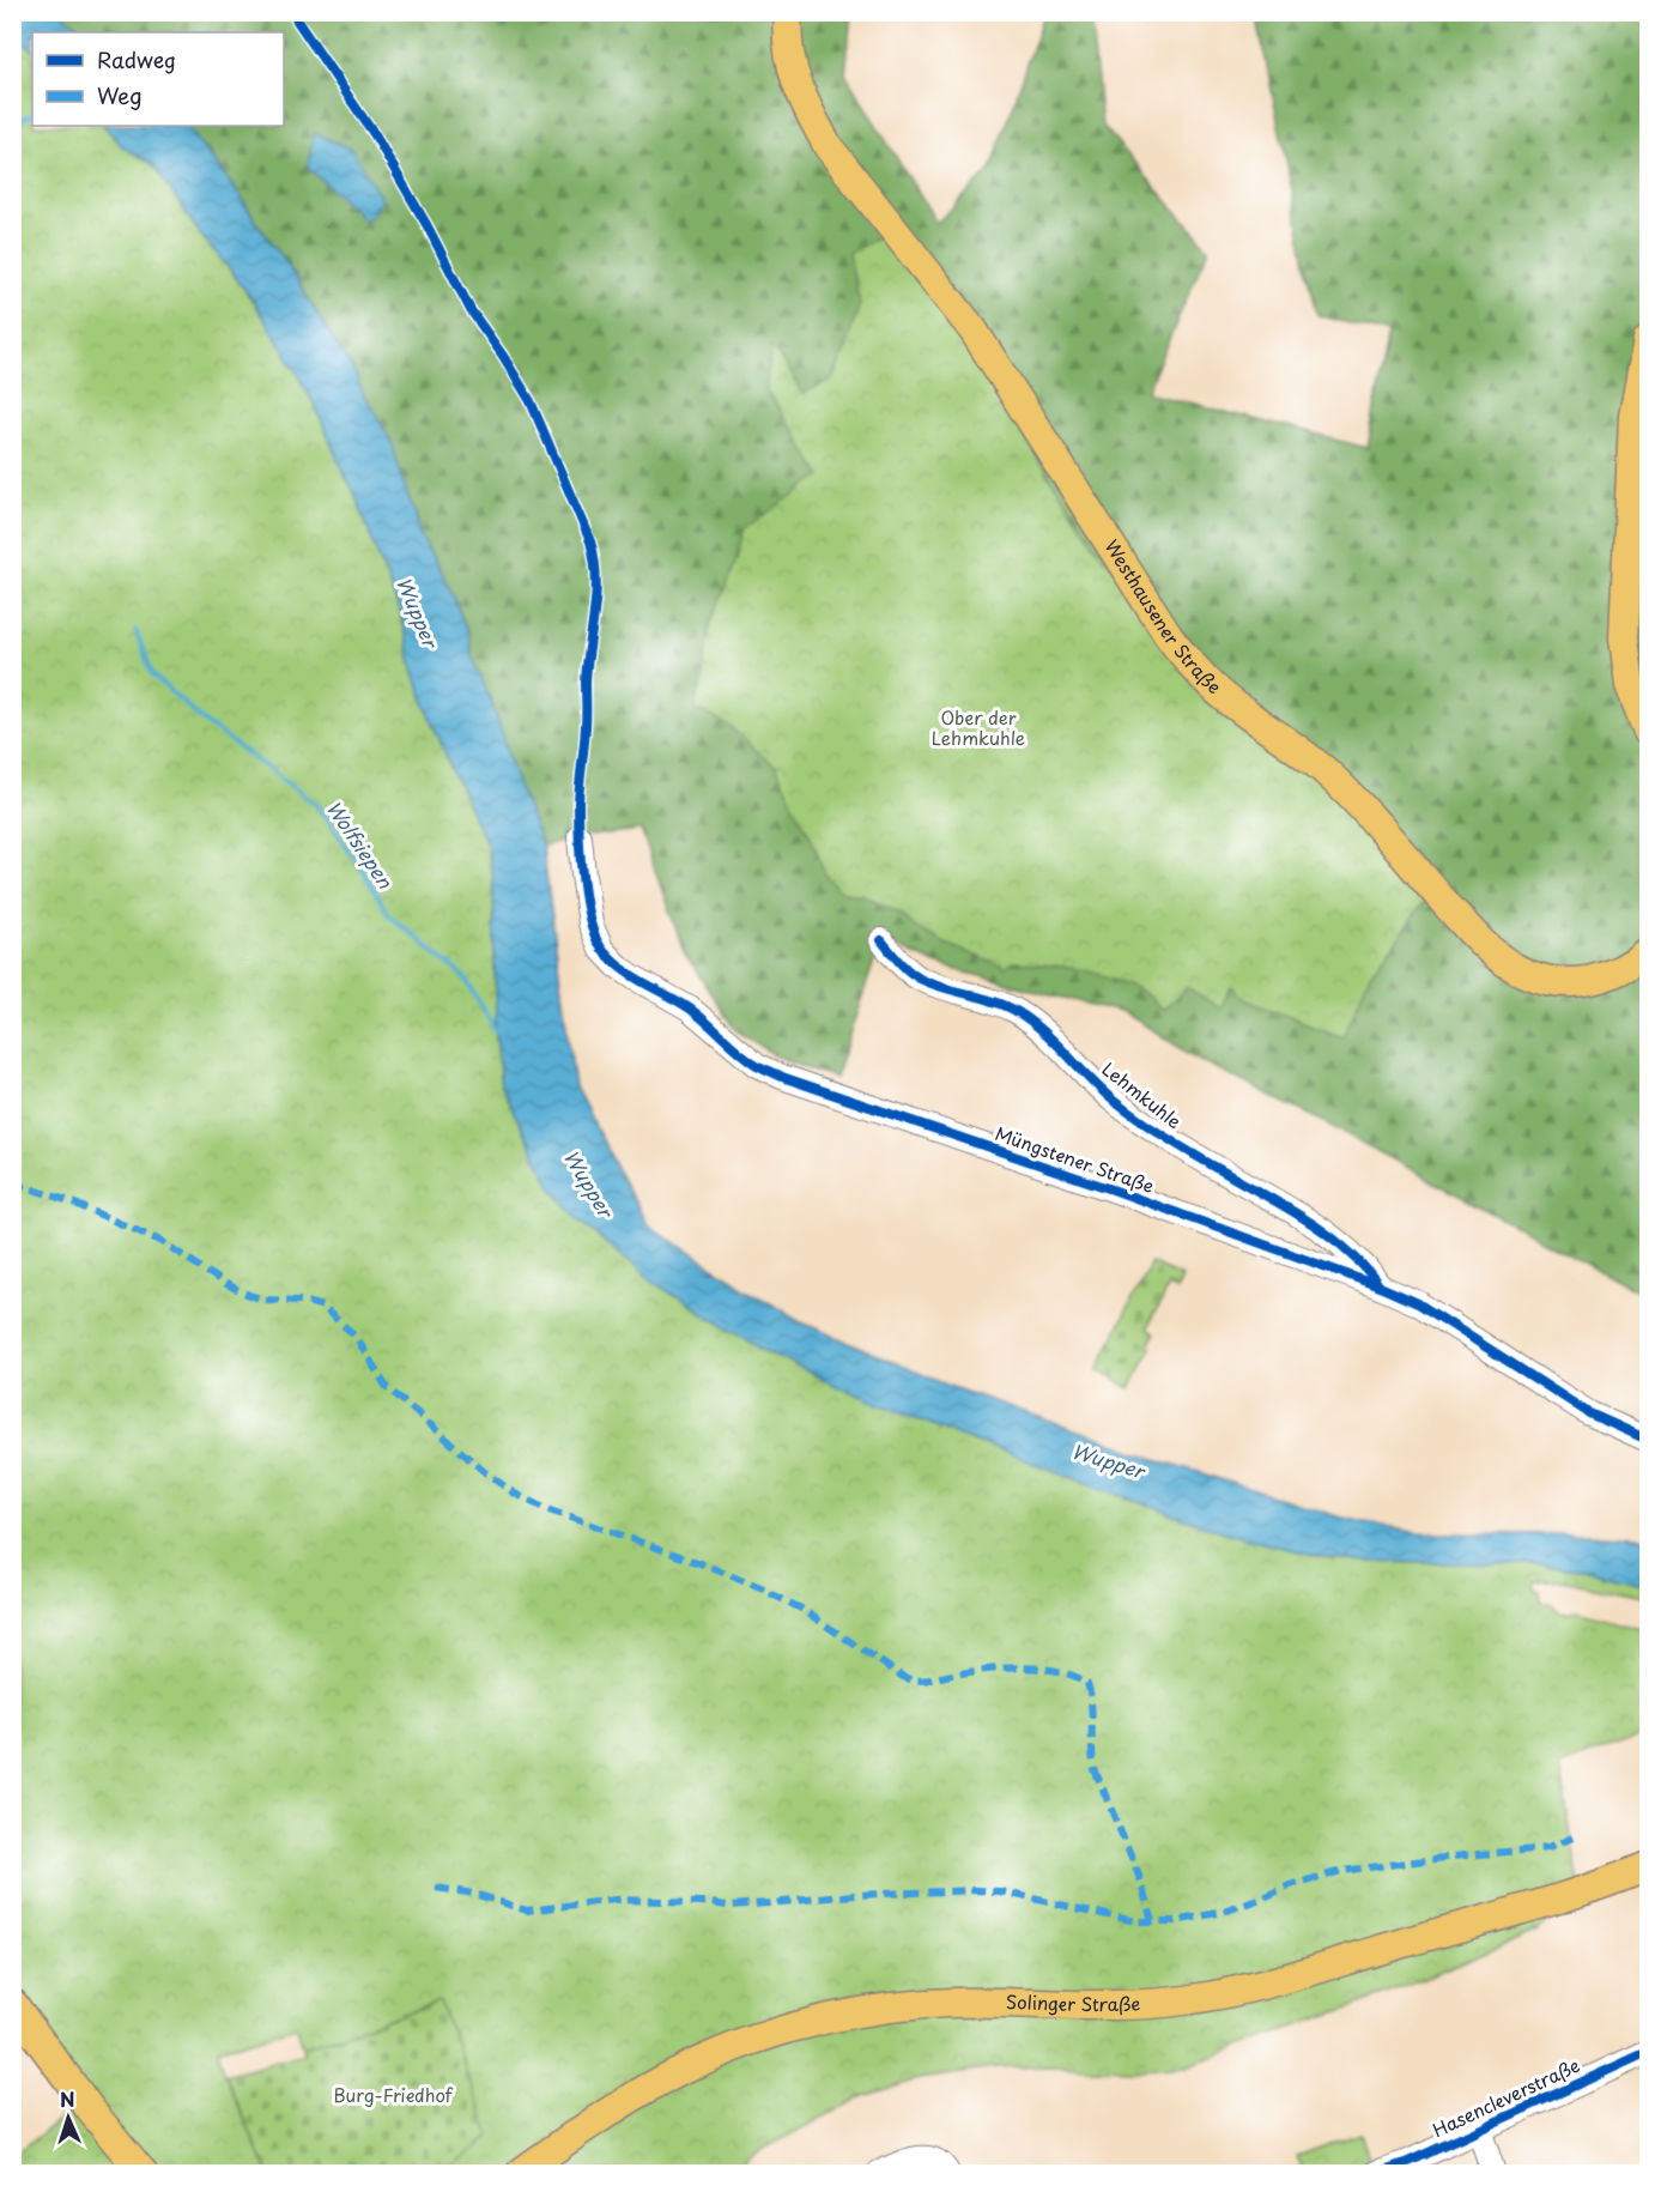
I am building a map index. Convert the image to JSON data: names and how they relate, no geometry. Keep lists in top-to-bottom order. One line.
{"streets":{"main road":["Westhausener Straße","Solinger Straße"],"street":["Lehmkuhle","Müngstener Straße","Hasencleverstraße"]},"crossings":[["Lehmkuhle","Müngstener Straße"]],"water":["Wupper","Wolfsiepen"],"parks":["Ober der Lehmkuhle","Burg-Friedhof"],"legend":["Radweg","Weg"],"north":"top"}
